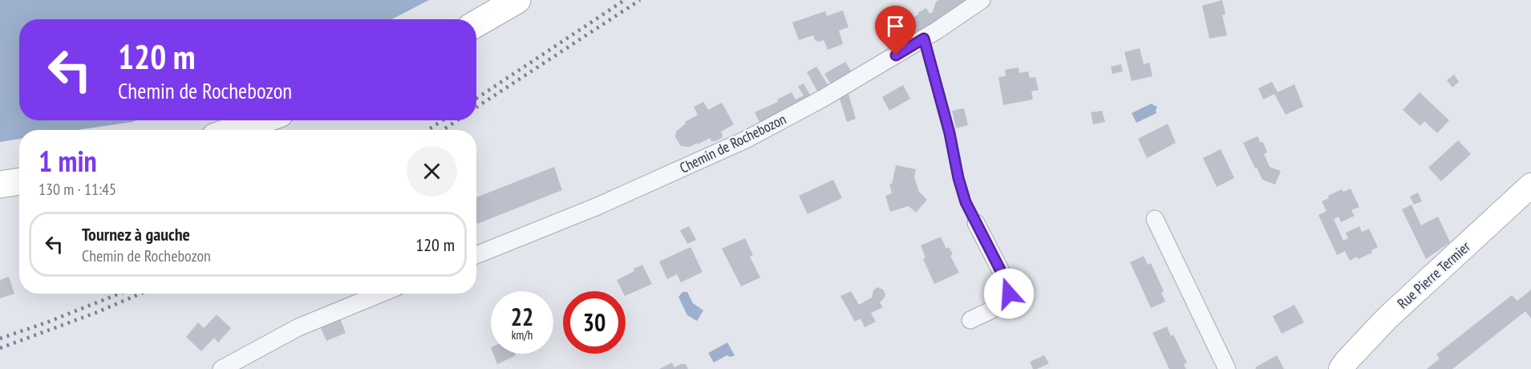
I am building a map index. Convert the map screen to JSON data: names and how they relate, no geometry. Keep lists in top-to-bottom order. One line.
{"streets":{"street":["Chemin de Rochebozon","Rue Pierre Termier"]},"page":{"turn":["120 m","Chemin de Rochebozon"],"heading":["1 min","130 m · 11:45"],"list":[{"name":"Tournez à gauche","note":"Chemin de Rochebozon","value":"120 m"}],"speed":"22 km/h","limit":"30"}}
